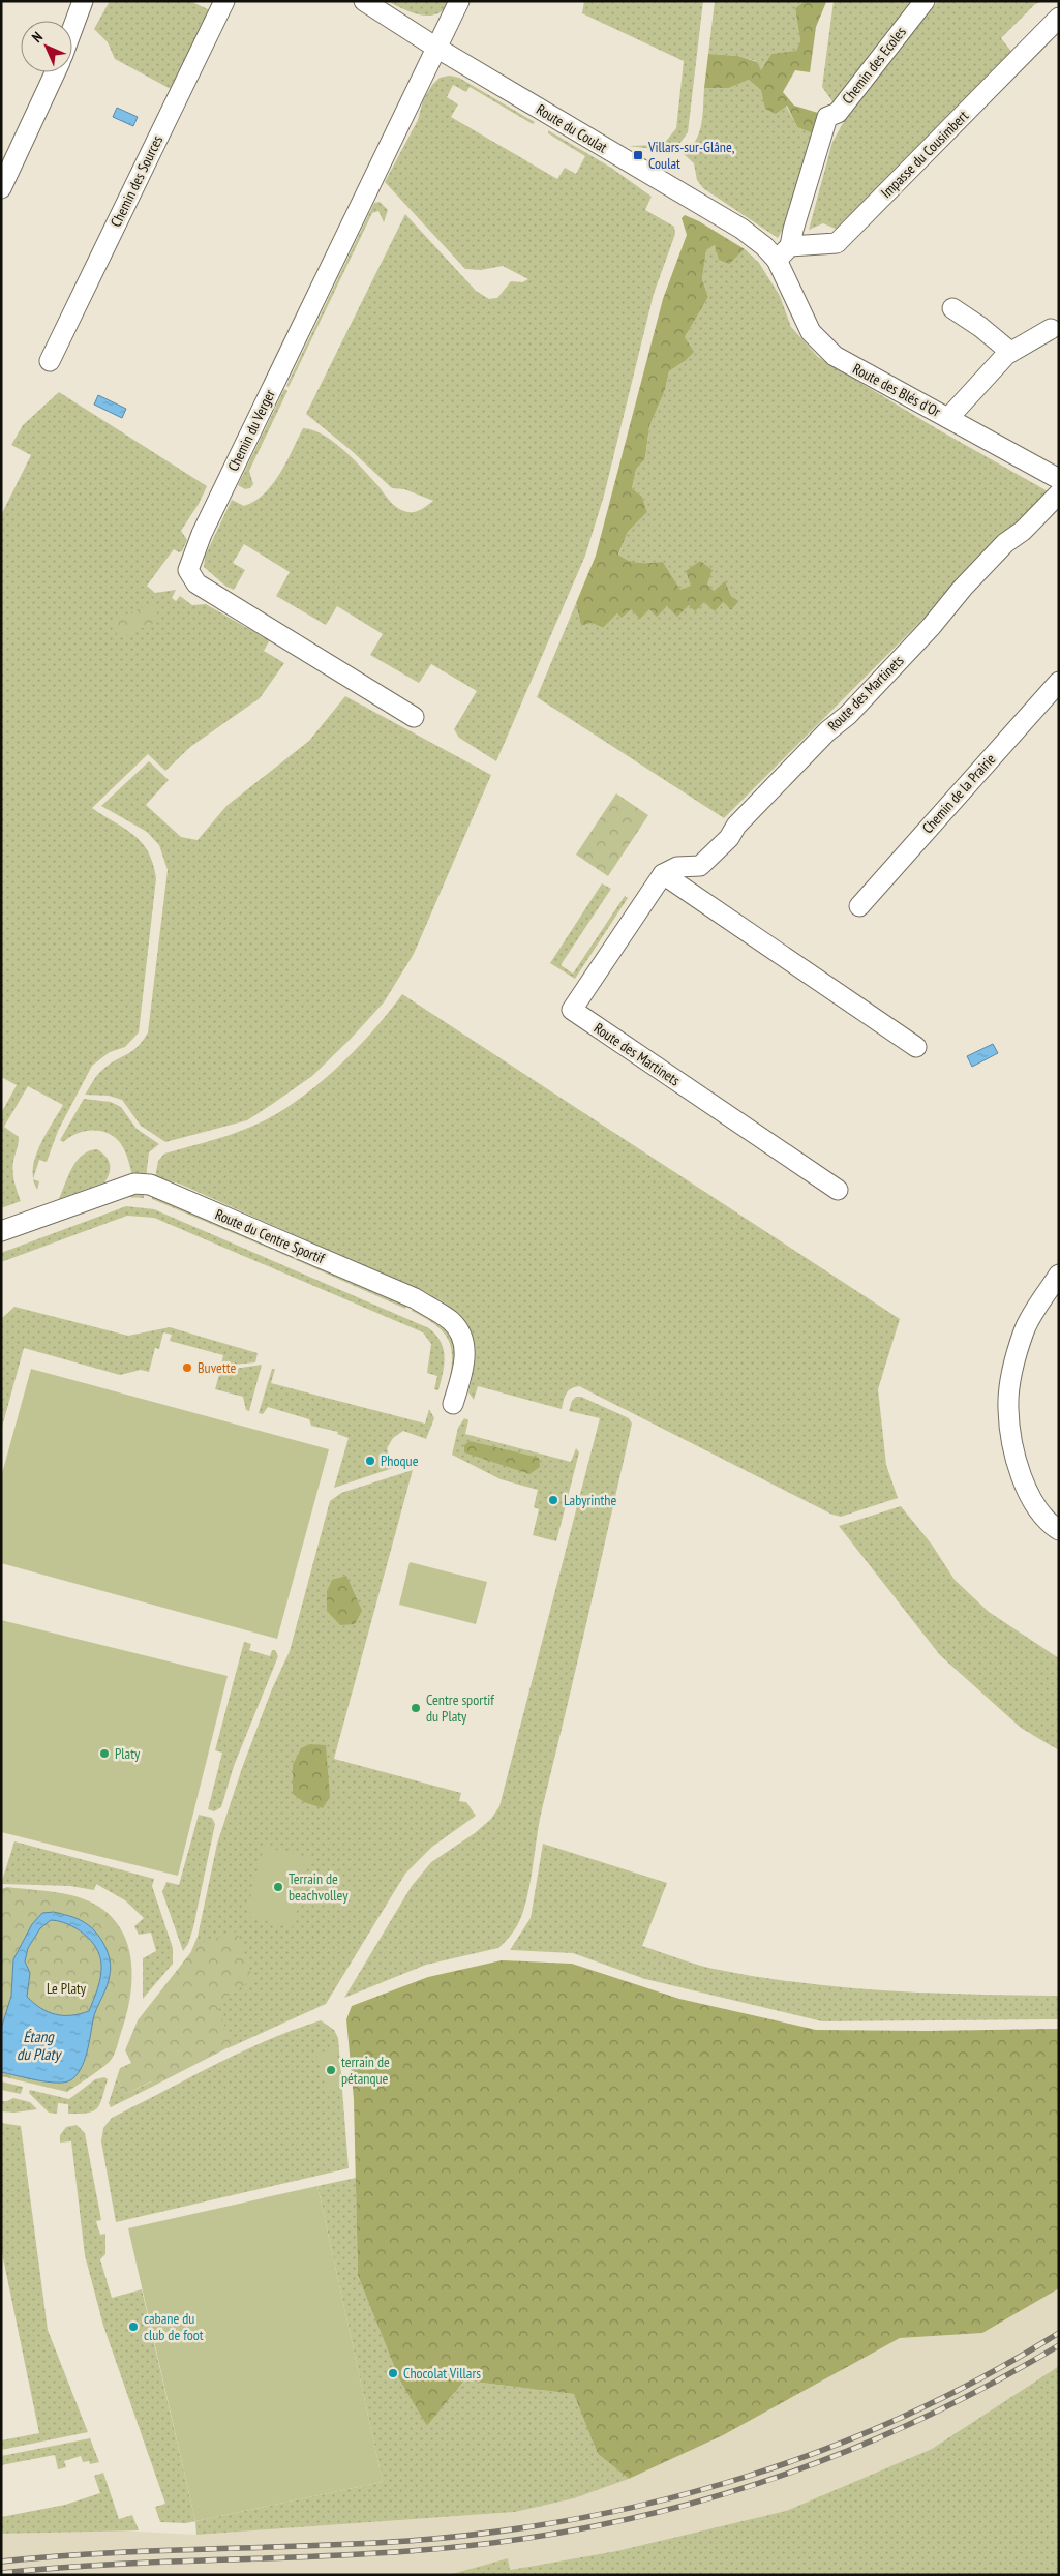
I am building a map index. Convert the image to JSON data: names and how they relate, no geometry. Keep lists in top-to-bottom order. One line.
{"streets":{"street":["Chemin des Ecoles","Route du Coulat","Impasse du Cousimbert","Chemin des Sources","Route des Blés d'Or","Chemin du Verger","Route des Martinets","Chemin de la Prairie","Route du Centre Sportif"]},"crossings":[["Chemin des Ecoles","Impasse du Cousimbert"],["Route du Coulat","Route des Blés d'Or"],["Route du Coulat","Chemin du Verger"]],"water":["Étang du Platy"],"parks":["Le Platy"],"places":{"transit":["Villars-sur-Glâne, Coulat"],"other":["Buvette","Phoque","Labyrinthe","Centre sportif du Platy","Platy","Terrain de beachvolley","terrain de pétanque","cabane du club de foot","Chocolat Villars"]},"north":"top left"}
